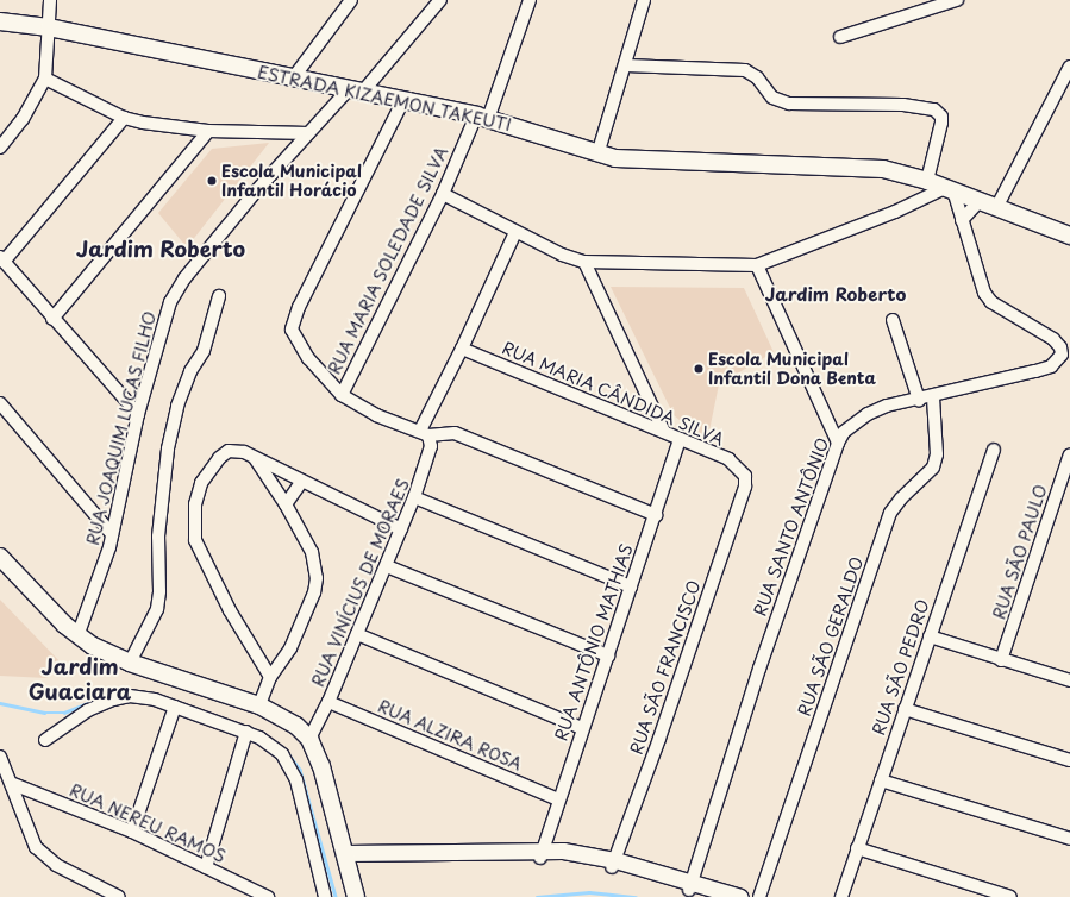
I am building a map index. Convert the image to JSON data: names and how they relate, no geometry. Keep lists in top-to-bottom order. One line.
{"streets":{"main road":["ESTRADA KIZAEMON TAKEUTI"],"street":["RUA MARIA SOLEDADE SILVA","RUA MARIA CÂNDIDA SILVA","RUA JOAQUIM LUCAS FILHO","RUA SANTO ANTÔNIO","RUA SÃO PAULO","RUA VINÍCIUS DE MORAES","RUA SÃO GERALDO","RUA ANTÔNIO MATHIAS","RUA SÃO FRANCISCO","RUA SÃO PEDRO","RUA ALZIRA ROSA","RUA NEREU RAMOS"]},"crossings":[["ESTRADA KIZAEMON TAKEUTI","RUA MARIA SOLEDADE SILVA"],["ESTRADA KIZAEMON TAKEUTI","RUA JOAQUIM LUCAS FILHO"],["ESTRADA KIZAEMON TAKEUTI","RUA SANTO ANTÔNIO"],["RUA MARIA CÂNDIDA SILVA","RUA ANTÔNIO MATHIAS"],["RUA MARIA CÂNDIDA SILVA","RUA SÃO FRANCISCO"],["RUA SANTO ANTÔNIO","RUA SÃO GERALDO"],["RUA VINÍCIUS DE MORAES","RUA ALZIRA ROSA"],["RUA ANTÔNIO MATHIAS","RUA ALZIRA ROSA"]],"districts":["Jardim Roberto","Jardim Roberto","Jardim Guaciara"],"places":["Escola Municipal Infantil Horácio","Escola Municipal Infantil Dona Benta"]}
